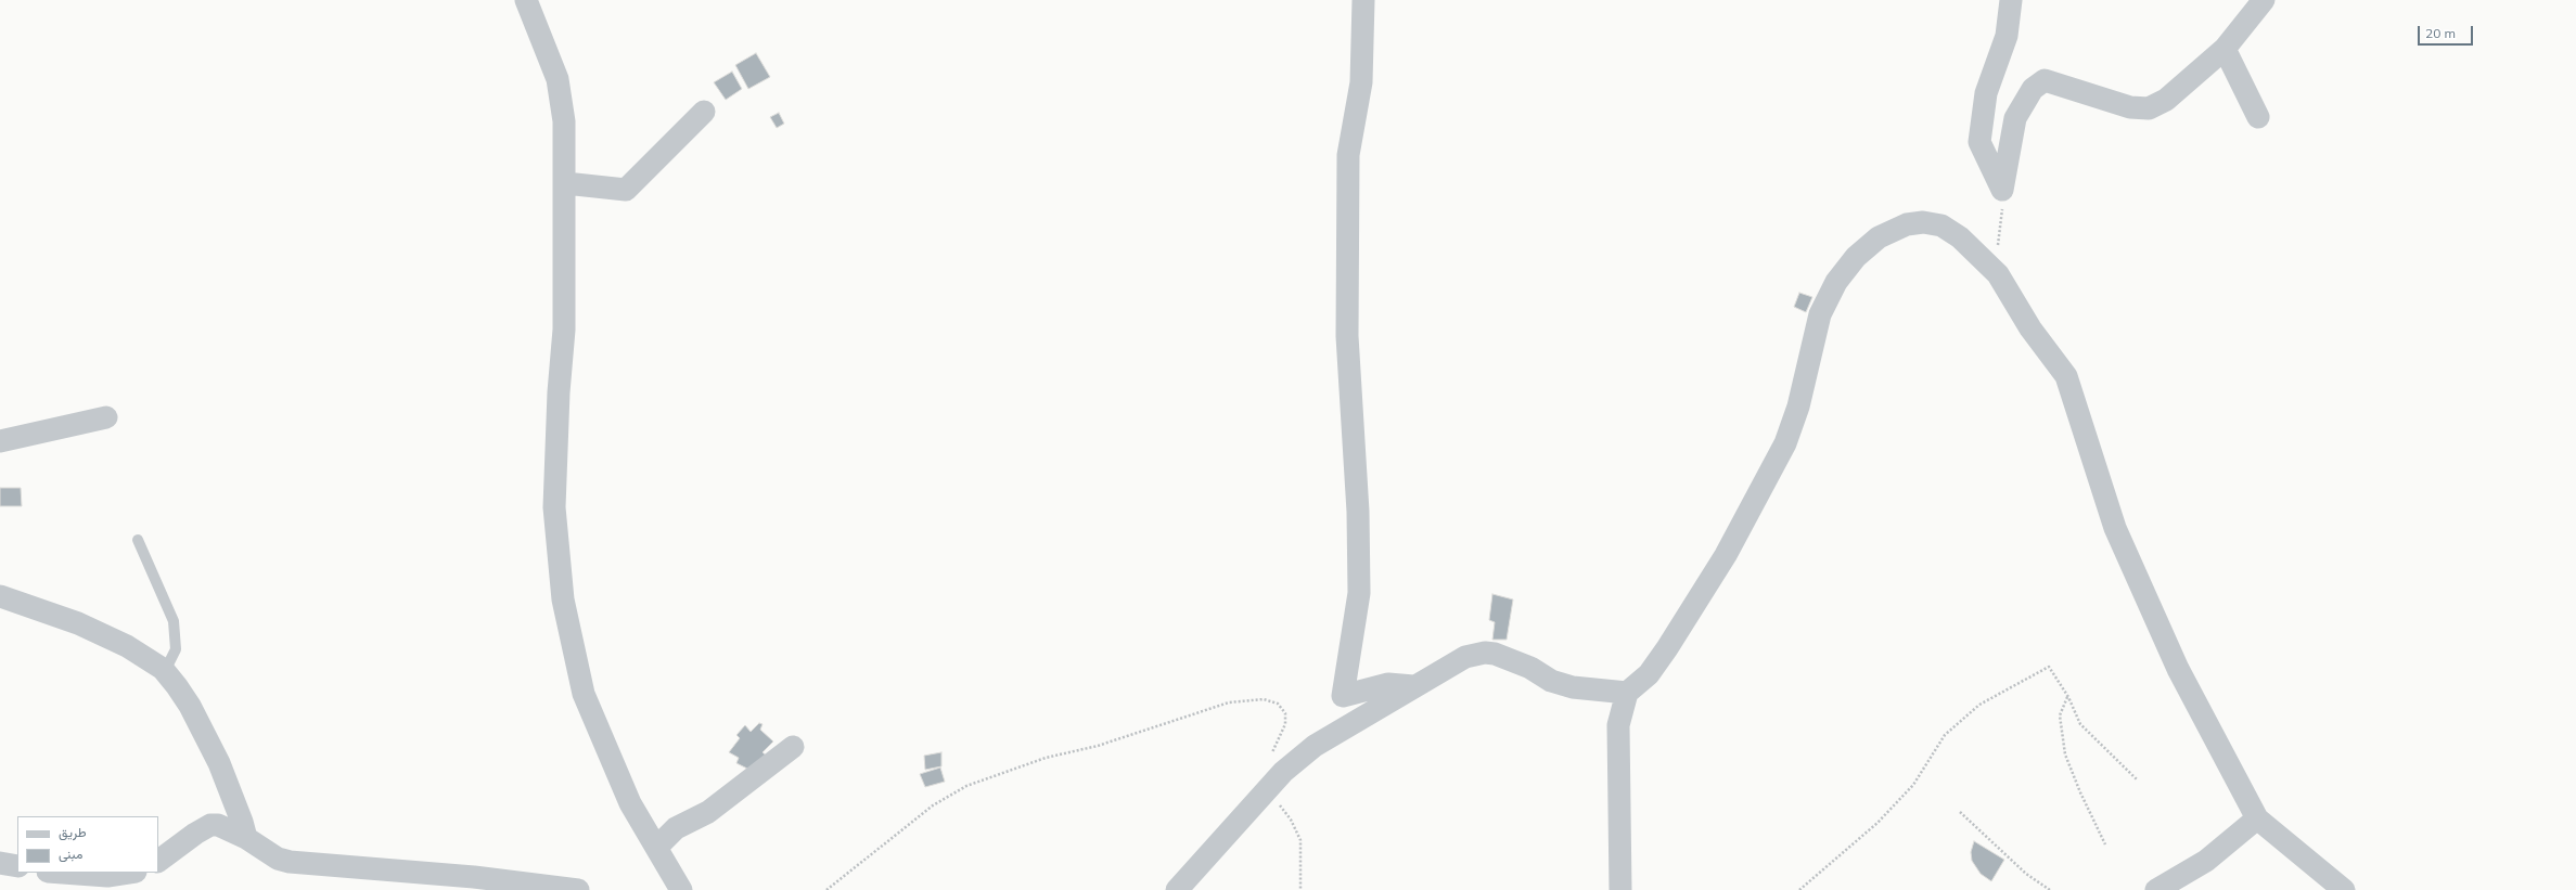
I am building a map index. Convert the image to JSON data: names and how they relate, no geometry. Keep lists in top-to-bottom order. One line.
{"legend":["طريق","مبنى"],"scale_bar":"20 m"}
